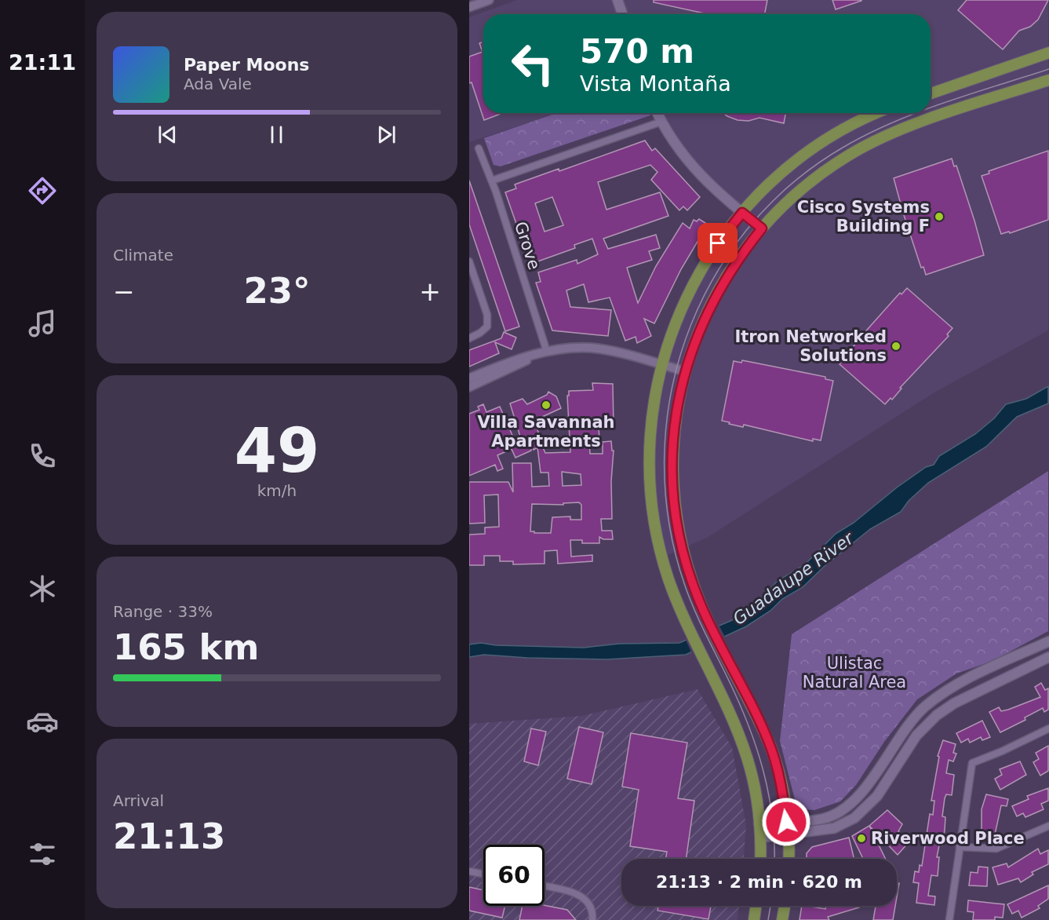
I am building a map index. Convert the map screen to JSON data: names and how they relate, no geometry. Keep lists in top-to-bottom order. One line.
{"streets":{"street":["Grove"]},"water":["Guadalupe River"],"parks":["Ulistac Natural Area"],"places":["Cisco Systems Building F","Itron Networked Solutions","Villa Savannah Apartments","Riverwood Place"],"page":{"tabs":"21:11","turn":["570 m","Vista Montaña"],"song":["Paper Moons","Ada Vale"],"tile":["Climate",["49","km/h"],["Range · 33%","165 km"],["Arrival","21:13"]],"heat":["−","23°","+"],"limit":"60","trip":"21:13 · 2 min · 620 m"}}
